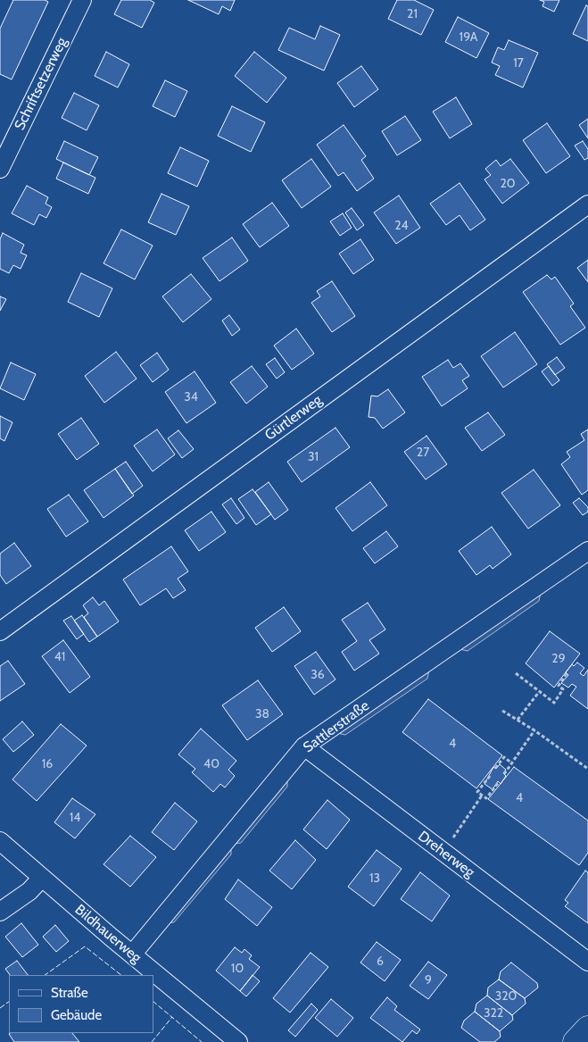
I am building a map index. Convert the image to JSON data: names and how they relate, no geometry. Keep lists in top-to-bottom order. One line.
{"streets":{"street":["Schriftsetzerweg","Gürtlerweg","Sattlerstraße","Dreherweg","Bildhauerweg"]},"crossings":[["Sattlerstraße","Dreherweg"],["Sattlerstraße","Bildhauerweg"]],"house_numbers":["21","19A","17","20","24","34","27","31","41","29","36","38","4","16","40","4","14","13","6","10","9","320","322"],"legend":["Straße","Gebäude"]}
